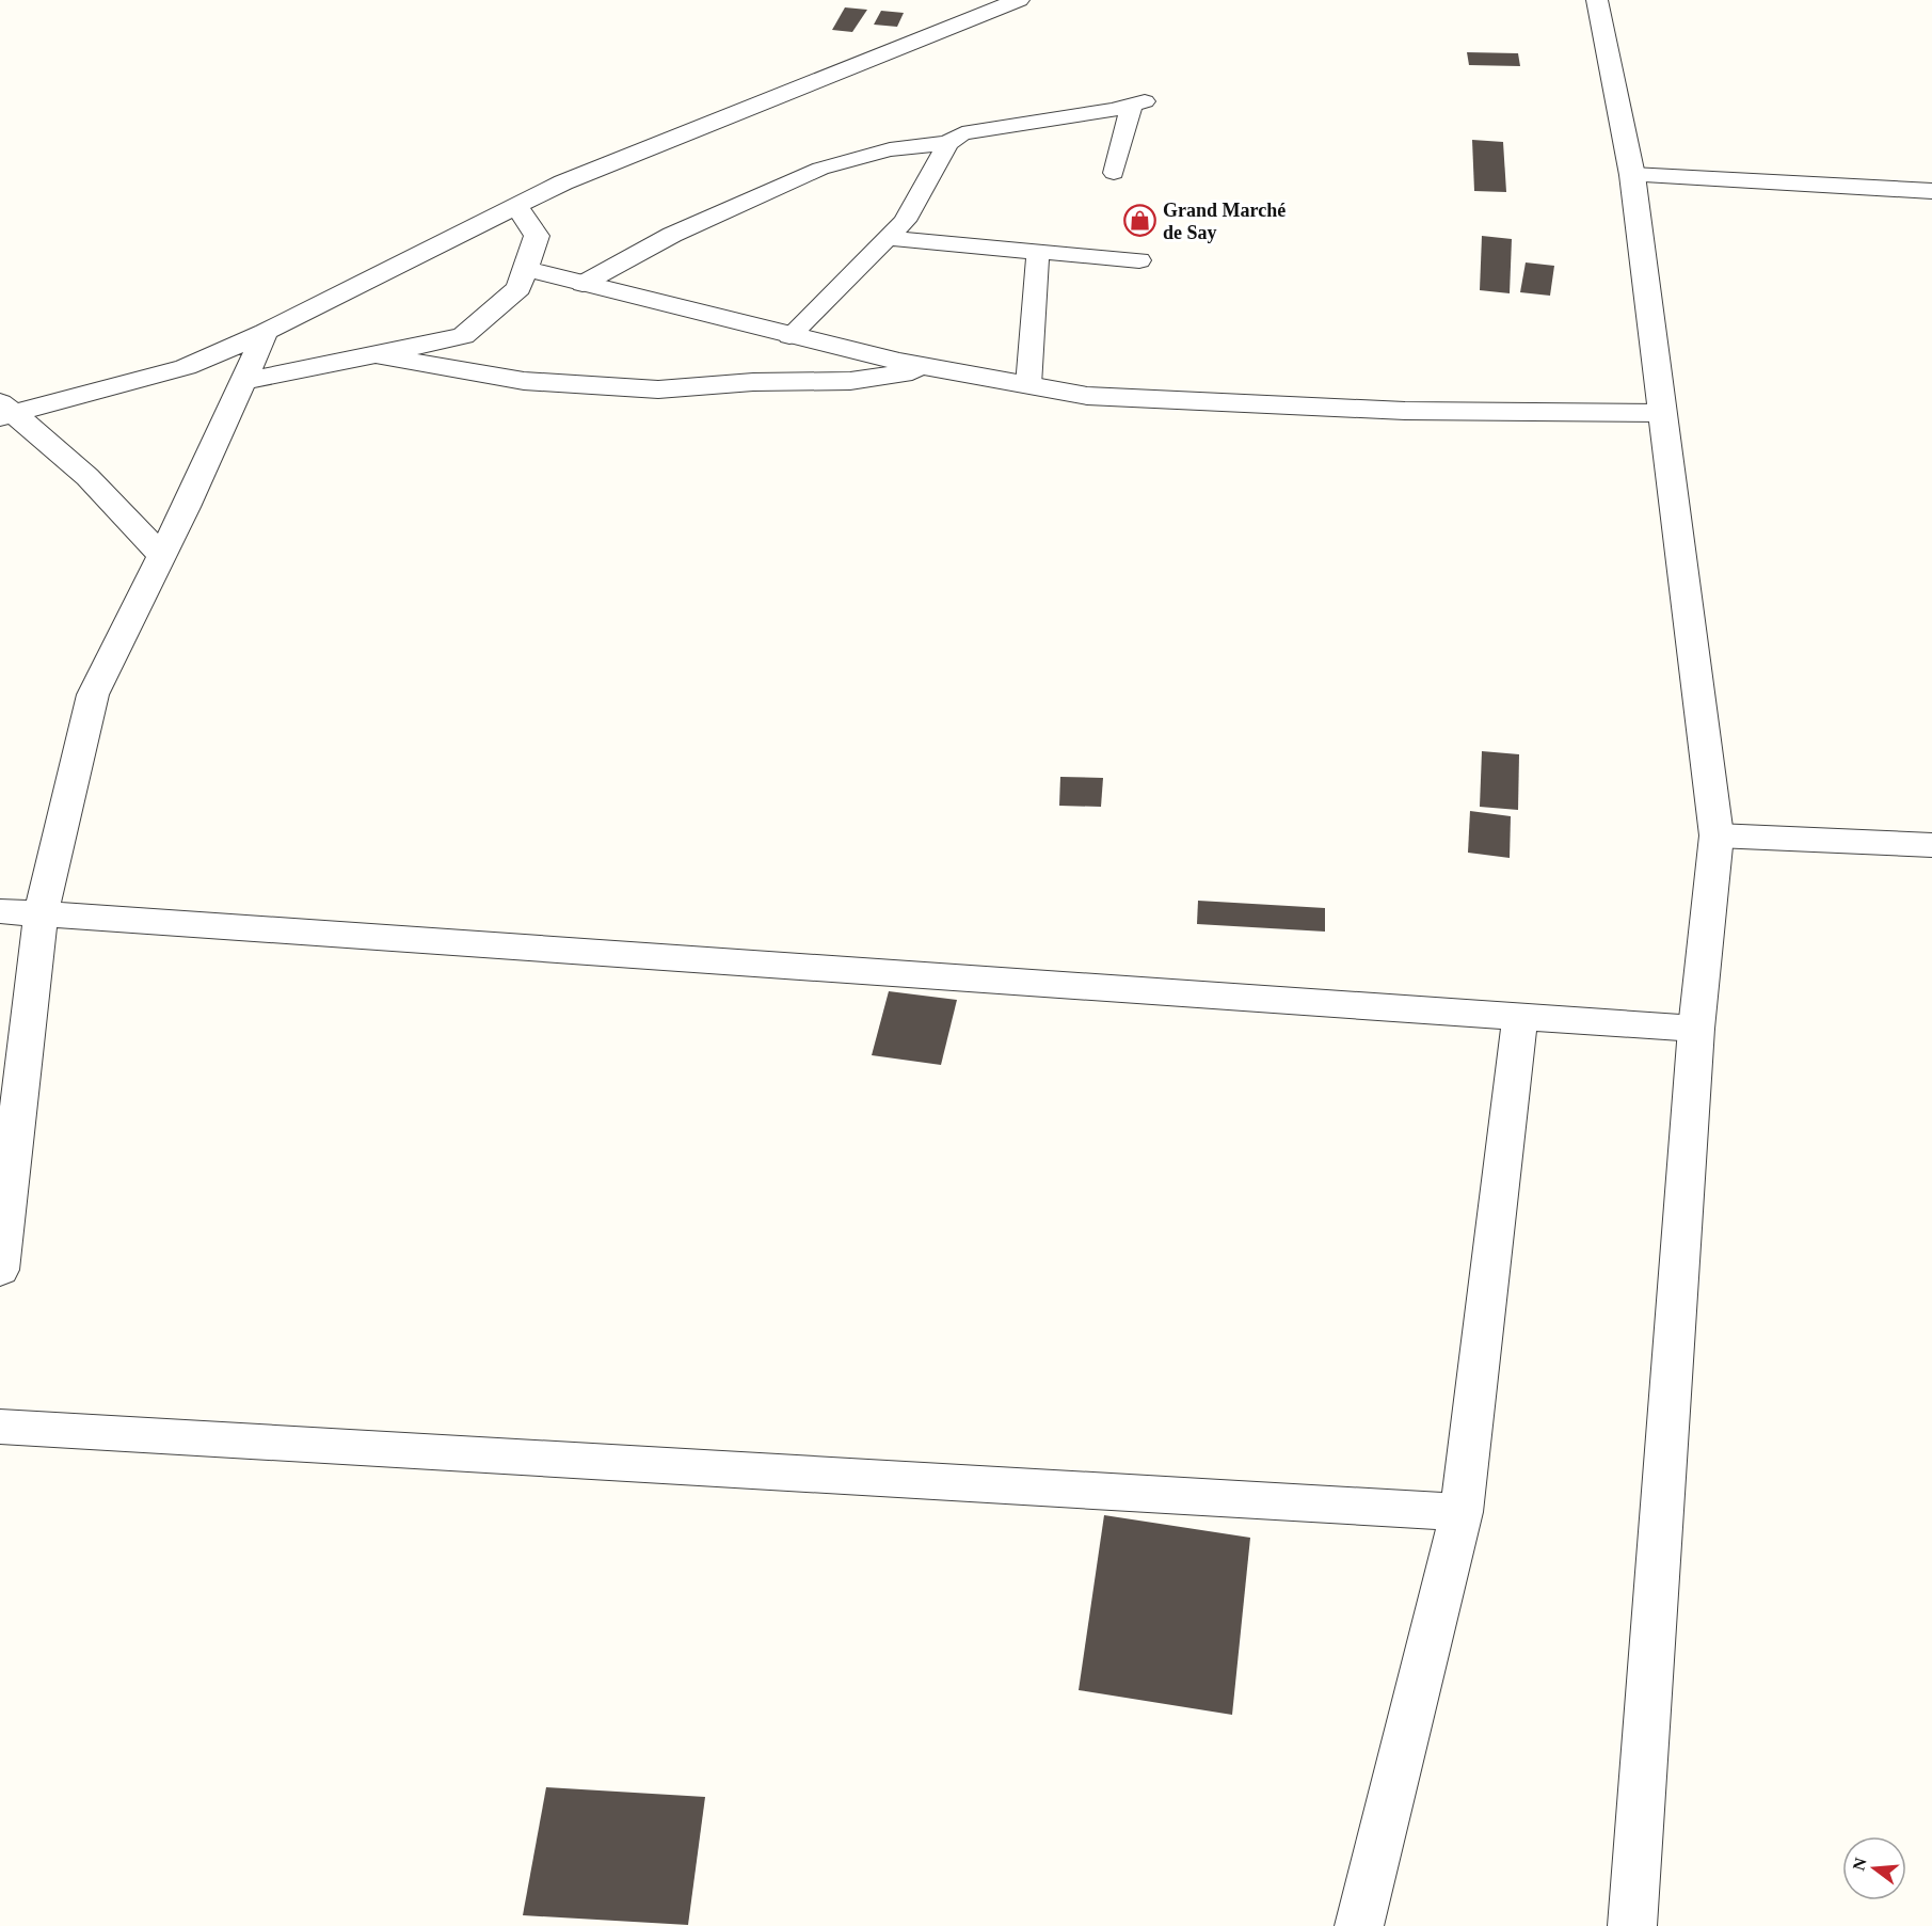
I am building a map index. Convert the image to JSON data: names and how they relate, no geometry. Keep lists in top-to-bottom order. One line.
{"places":{"shop":["Grand Marché de Say"]},"north":"left"}
